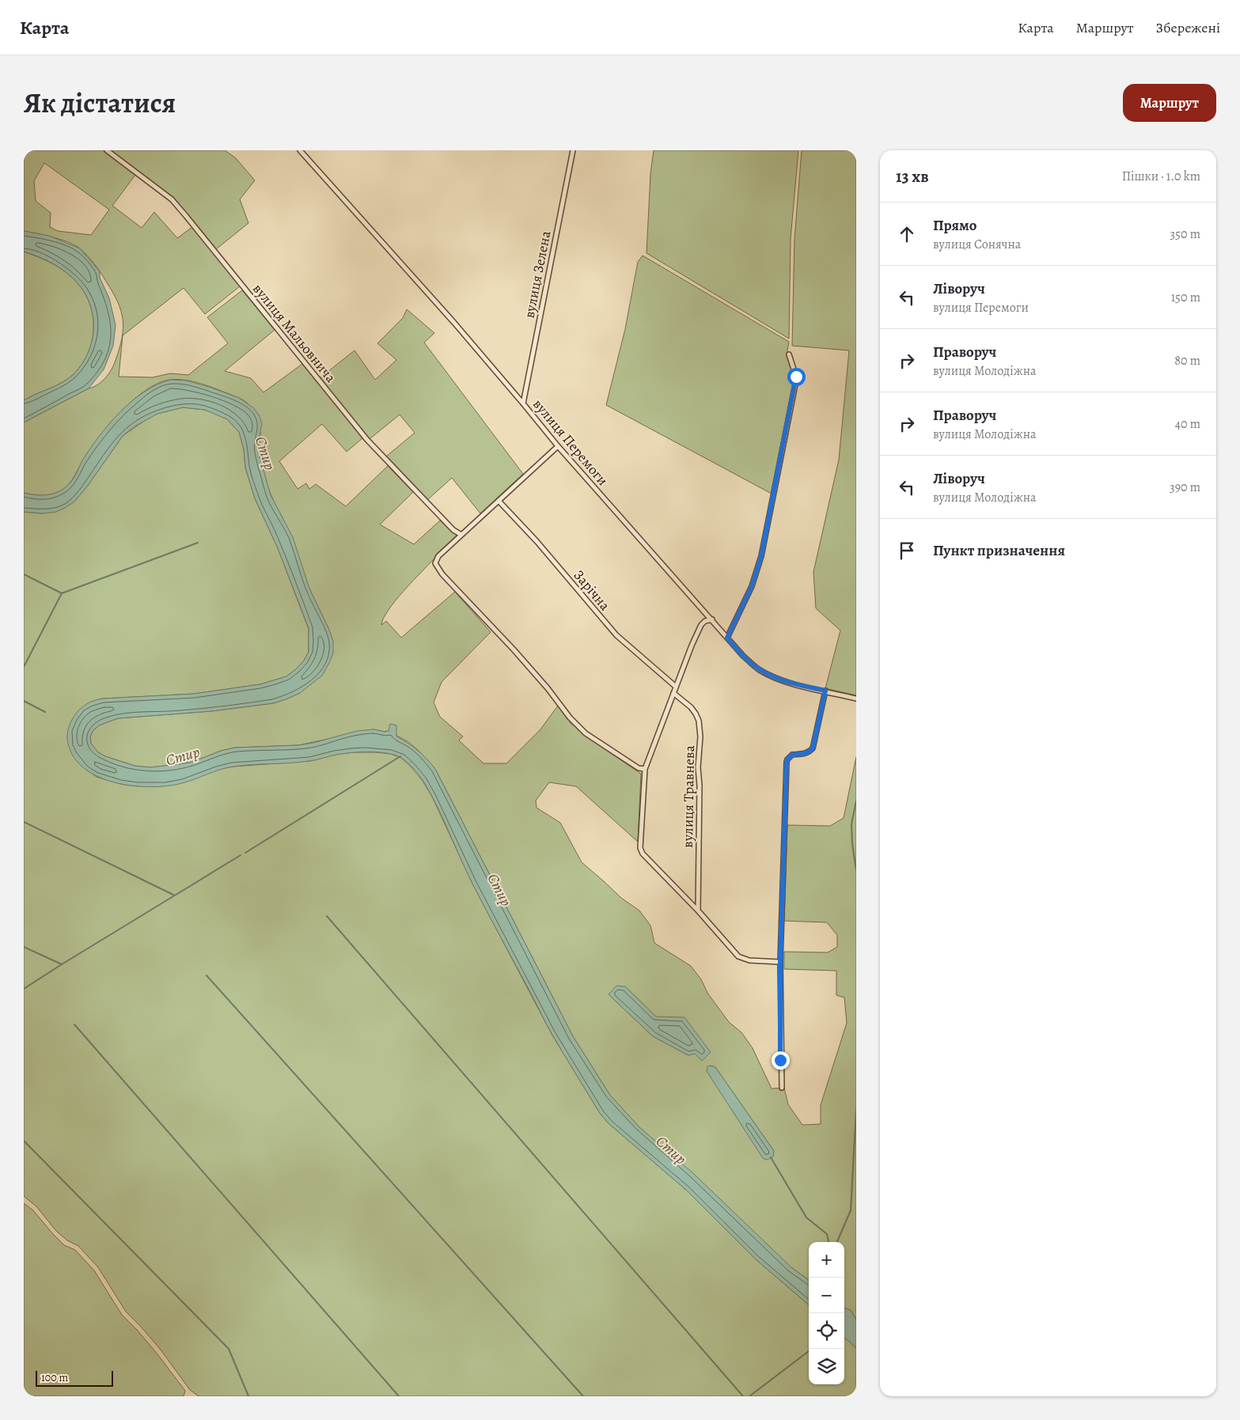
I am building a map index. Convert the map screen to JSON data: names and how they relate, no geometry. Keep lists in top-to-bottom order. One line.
{"streets":{"street":["вулиця Зелена","вулиця Мальовнича","вулиця Перемоги","Зарічна","вулиця Травнева"]},"crossings":[["вулиця Зелена","вулиця Перемоги"]],"water":["Стир"],"scale_bar":"100 m","page":{"header":"Карта","nav":["Карта","Маршрут","Збережені"],"title":"Як дістатися","buttons":"Маршрут","heading":["13 хв","Пішки · 1.0 km"],"list":[["Прямо","вулиця Сонячна","350 m"],["Ліворуч","вулиця Перемоги","150 m"],["Праворуч","вулиця Молодіжна","80 m"],["Праворуч","вулиця Молодіжна","40 m"],["Ліворуч","вулиця Молодіжна","390 m"],"Пункт призначення"],"map_buttons":["+","−"],"scale":"100 m"}}
